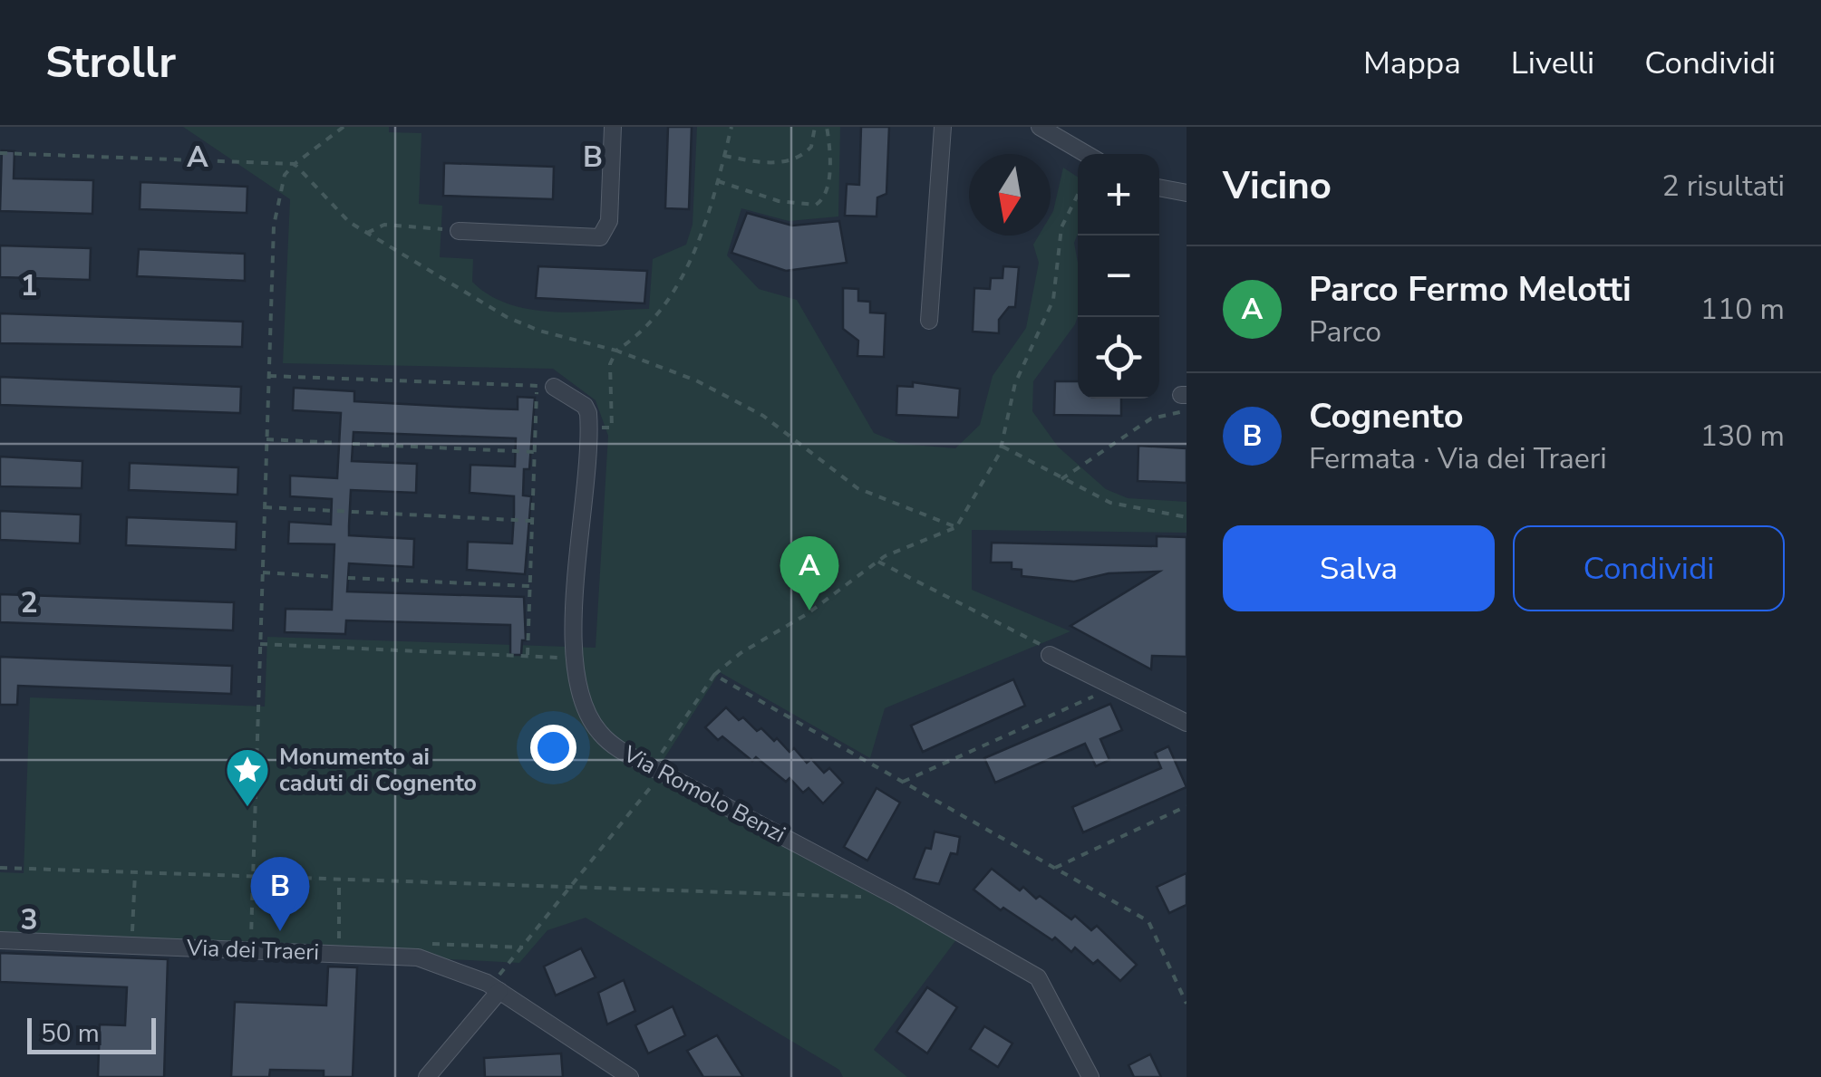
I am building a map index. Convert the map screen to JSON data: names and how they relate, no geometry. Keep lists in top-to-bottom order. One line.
{"streets":{"street":["Via Romolo Benzi","Via dei Traeri"]},"places":{"place":["Monumento ai caduti di Cognento"]},"scale_bar":"50 m","north":"bottom","page":{"header":"Strollr","nav":["Mappa","Livelli","Condividi"],"heading":["Vicino","2 risultati"],"map_buttons":["+","−"],"list":[{"mark":"A","name":"Parco Fermo Melotti","note":"Parco","value":"110 m"},{"mark":"B","name":"Cognento","note":"Fermata · Via dei Traeri","value":"130 m"}],"buttons":["Salva","Condividi"],"pins":["A","B"],"scale":"50 m"},"grid":{"columns":["A","B"],"rows":["1","2","3"]}}
